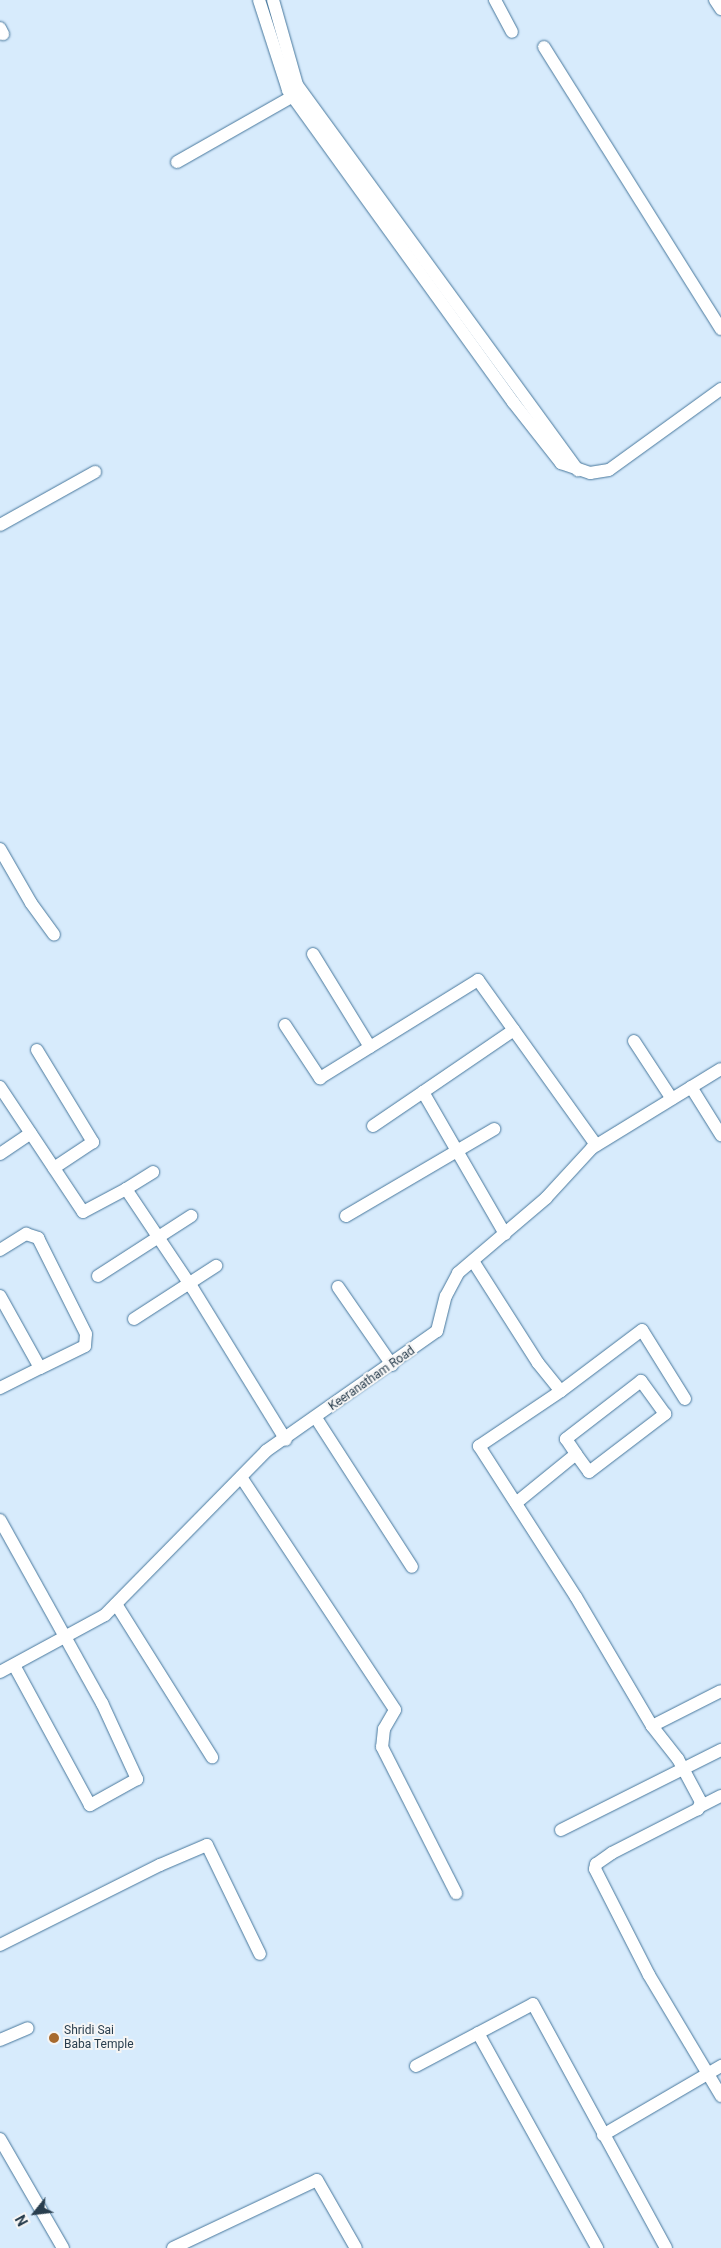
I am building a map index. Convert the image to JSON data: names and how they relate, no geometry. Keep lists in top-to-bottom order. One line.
{"streets":{"street":["Keeranatham Road"]},"places":["Shridi Sai Baba Temple"],"north":"bottom left"}
